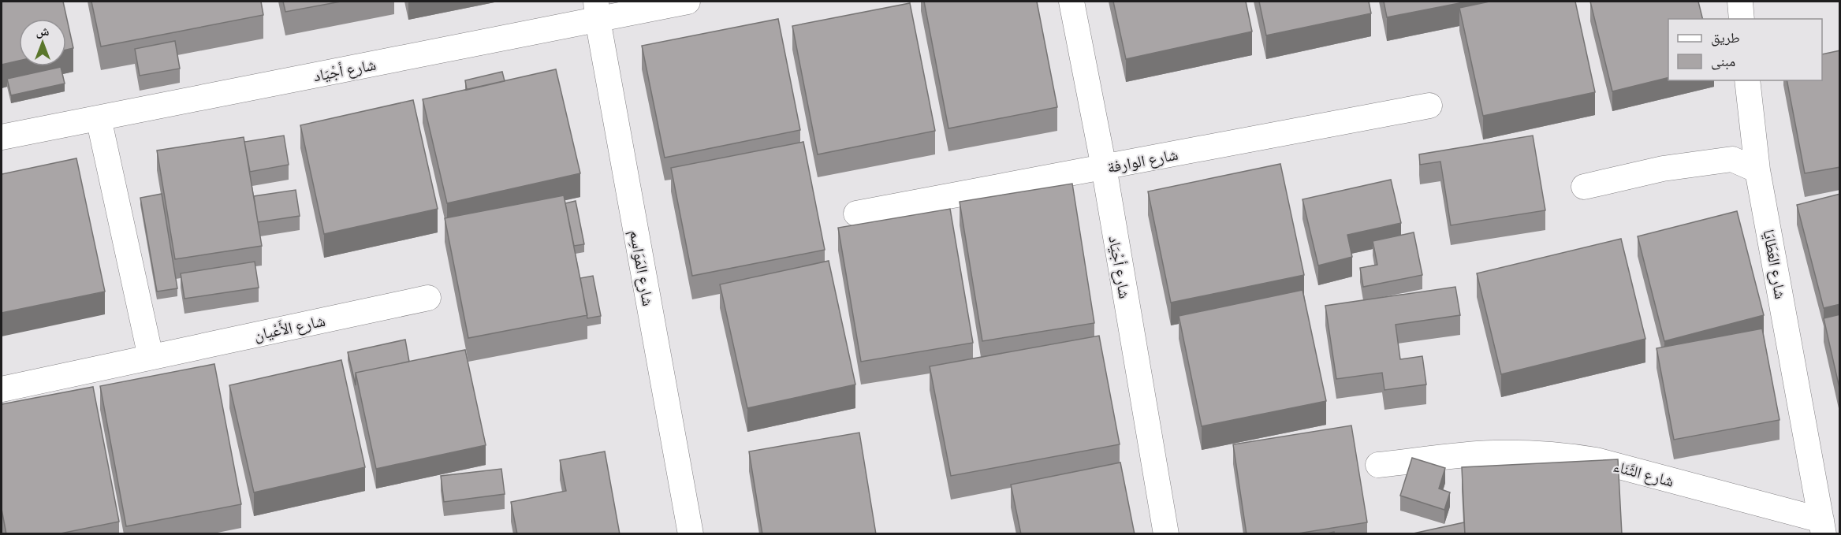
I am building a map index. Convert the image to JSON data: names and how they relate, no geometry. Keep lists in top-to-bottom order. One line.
{"streets":{"street":["شارع أجْيَاد","شارع الوارفة","شارع العَطَايَا","شارع المَوَاسِم","شارع الأَعْيان","شارع الثَّنَاء"]},"crossings":[["شارع أجْيَاد","شارع الوارفة"],["شارع أجْيَاد","شارع المَوَاسِم"],["شارع العَطَايَا","شارع الثَّنَاء"]],"legend":["طريق","مبنى"],"north":"top"}
